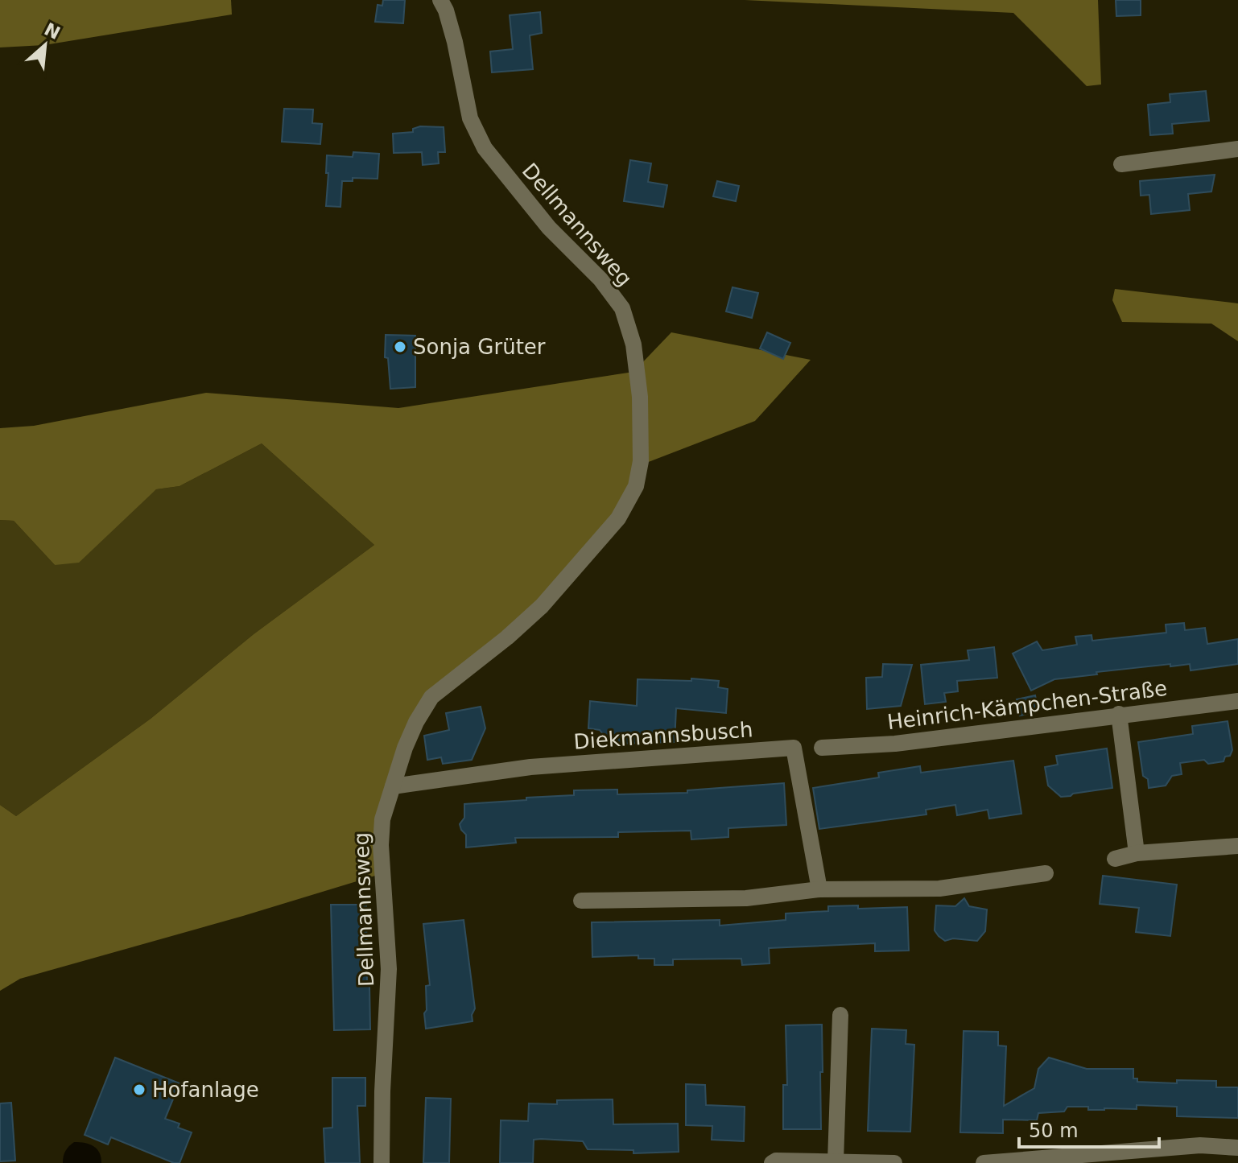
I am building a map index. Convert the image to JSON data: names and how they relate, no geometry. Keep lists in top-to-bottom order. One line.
{"streets":{"street":["Dellmannsweg","Heinrich-Kämpchen-Straße","Diekmannsbusch"]},"crossings":[["Dellmannsweg","Diekmannsbusch"]],"places":["Sonja Grüter","Hofanlage"],"scale_bar":"50 m","north":"top right"}
